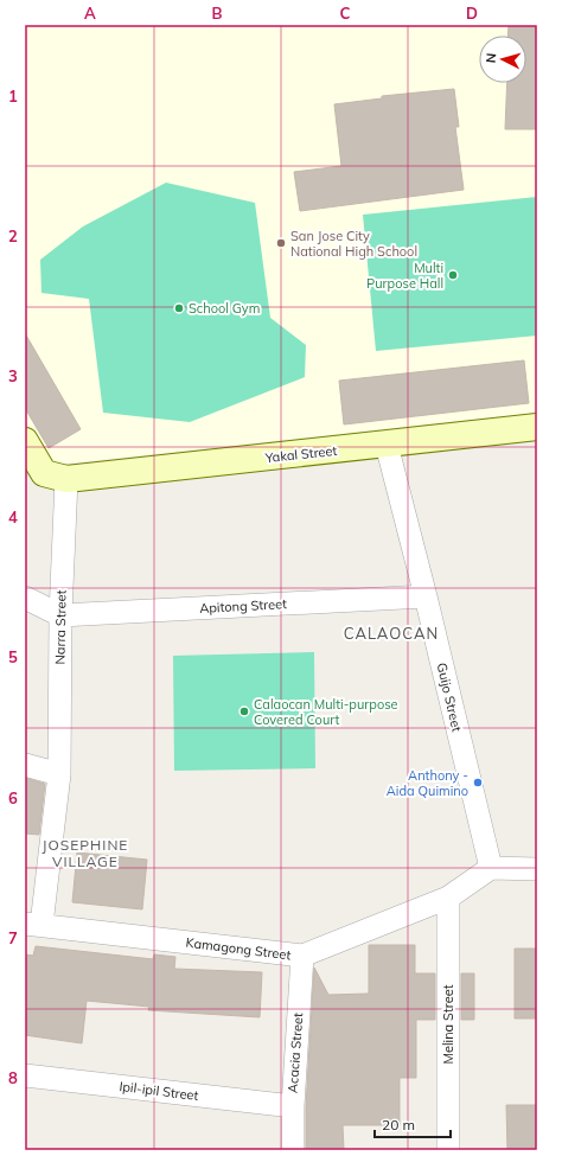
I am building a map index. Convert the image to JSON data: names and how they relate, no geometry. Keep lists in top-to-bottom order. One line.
{"streets":{"street":["Yakal Street","Apitong Street","Narra Street","Guijo Street","Kamagong Street","Melina Street","Acacia Street","Ipil-ipil Street"]},"crossings":[["Yakal Street","Narra Street"],["Yakal Street","Guijo Street"],["Apitong Street","Narra Street"],["Apitong Street","Guijo Street"],["Narra Street","Kamagong Street"],["Guijo Street","Kamagong Street"],["Kamagong Street","Melina Street"],["Kamagong Street","Acacia Street"],["Acacia Street","Ipil-ipil Street"]],"districts":["CALAOCAN","JOSEPHINE VILLAGE"],"places":["San Jose City National High School","Multi Purpose Hall","School Gym","Calaocan Multi-purpose Covered Court","Anthony - Aida Quimino"],"scale_bar":"20 m","north":"left","grid":{"columns":["A","B","C","D"],"rows":["1","2","3","4","5","6","7","8"]}}
